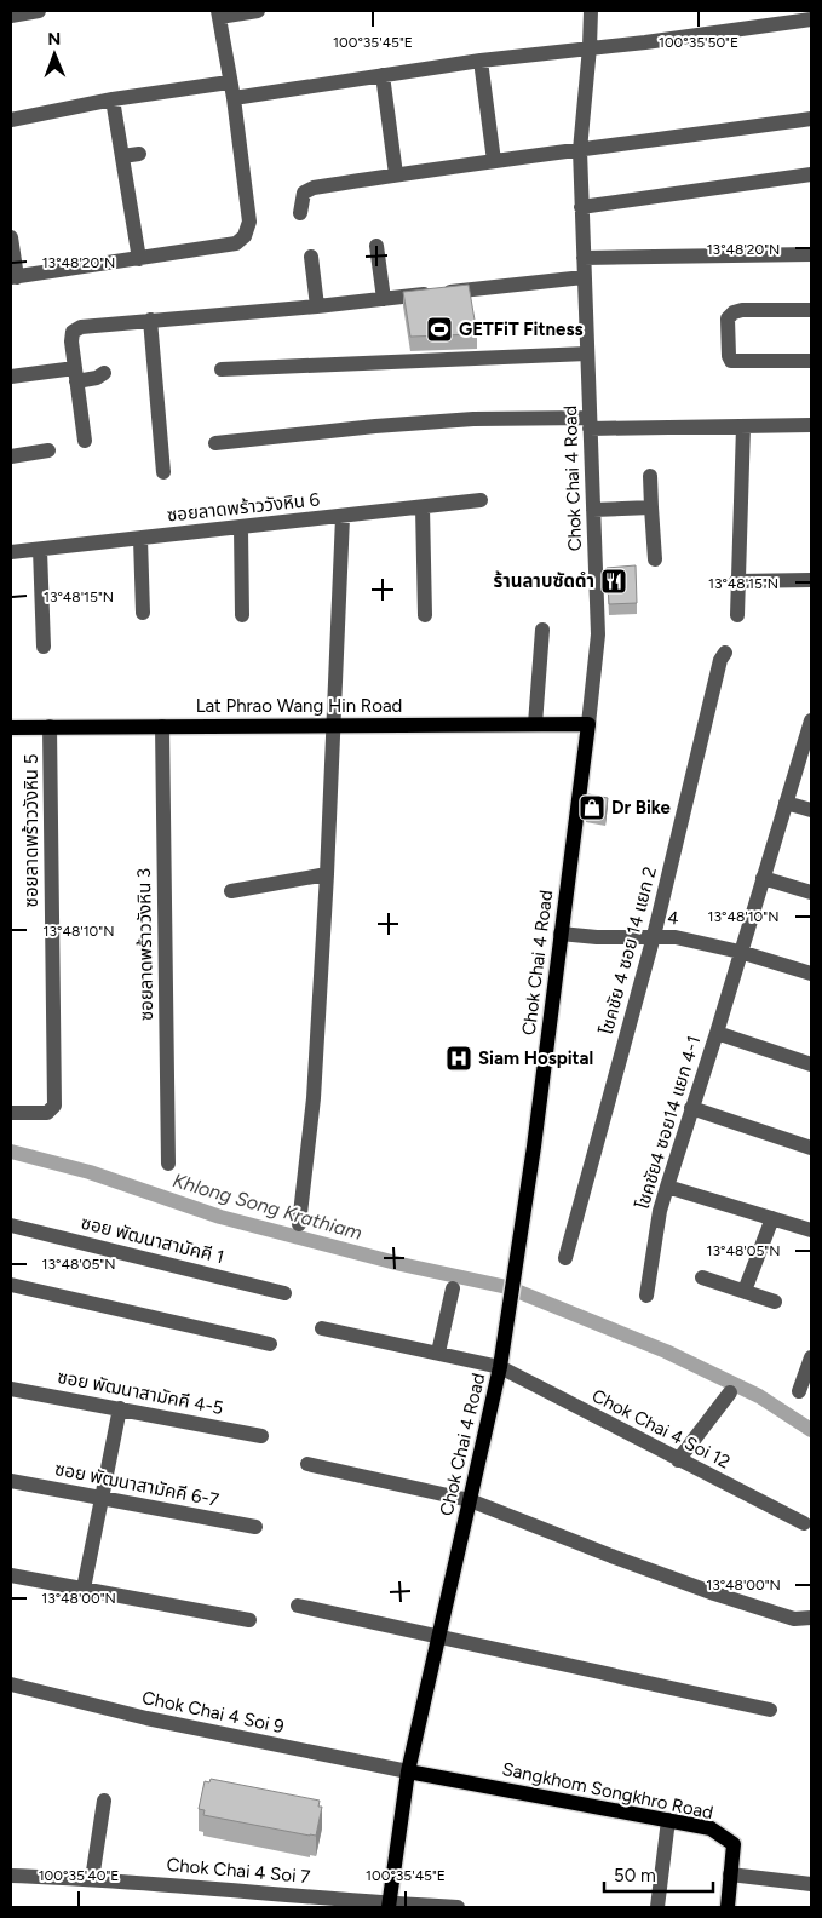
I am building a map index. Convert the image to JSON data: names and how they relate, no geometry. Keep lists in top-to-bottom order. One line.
{"streets":{"main road":["Chok Chai 4 Road","Lat Phrao Wang Hin Road","Sangkhom Songkhro Road"],"street":["ซอยลาดพร้าววังหิน 6","ซอยลาดพร้าววังหิน 5","4","ซอยลาดพร้าววังหิน 3","โชคชัย 4 ซอย 14 แยก 2","โชคชัย4 ซอย14 แยก 4-1","ซอย พัฒนาสามัคคี 1","ซอย พัฒนาสามัคคี 4-5","Chok Chai 4 Soi 12","ซอย พัฒนาสามัคคี 6-7","Chok Chai 4 Soi 9","Chok Chai 4 Soi 7"]},"crossings":[["Chok Chai 4 Road","Lat Phrao Wang Hin Road"],["Chok Chai 4 Road","4"],["Chok Chai 4 Road","Chok Chai 4 Soi 12"],["Chok Chai 4 Road","Chok Chai 4 Soi 9"],["Chok Chai 4 Road","Sangkhom Songkhro Road"],["Chok Chai 4 Road","Chok Chai 4 Soi 7"],["Lat Phrao Wang Hin Road","ซอยลาดพร้าววังหิน 5"],["Lat Phrao Wang Hin Road","ซอยลาดพร้าววังหิน 3"],["4","โชคชัย 4 ซอย 14 แยก 2"],["4","โชคชัย4 ซอย14 แยก 4-1"],["Chok Chai 4 Soi 9","Sangkhom Songkhro Road"]],"water":["Khlong Song Krathiam"],"places":{"sports":["GETFiT Fitness"],"restaurant":["ร้านลาบซัดดำ"],"shop":["Dr Bike"],"hospital":["Siam Hospital"]},"scale_bar":"50 m","north":"top","coordinates":["100°35'45\"E","100°35'50\"E","13°48'20\"N","13°48'15\"N","13°48'10\"N","13°48'05\"N","13°48'00\"N","100°35'40\"E"]}
